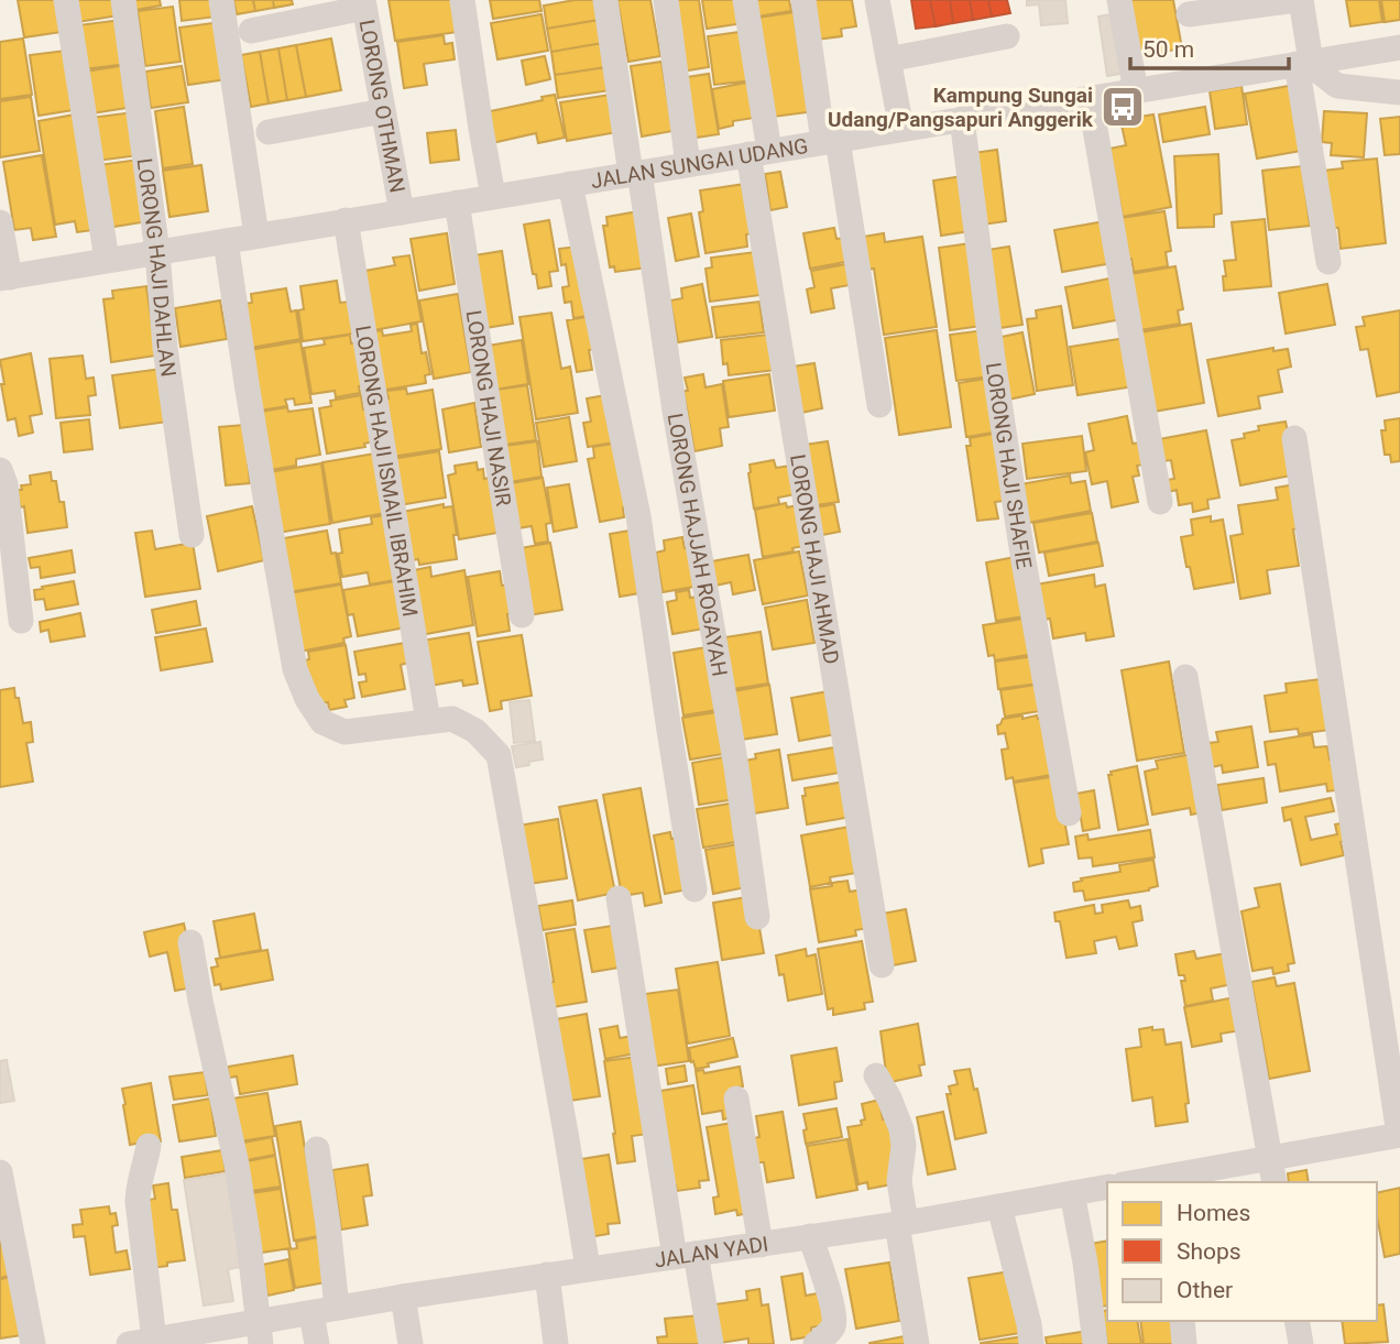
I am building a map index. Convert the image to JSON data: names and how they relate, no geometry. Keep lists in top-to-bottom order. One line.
{"streets":{"street":["LORONG OTHMAN","JALAN SUNGAI UDANG","LORONG HAJI DAHLAN","LORONG HAJI NASIR","LORONG HAJI SHAFIE","LORONG HAJI ISMAIL IBRAHIM","LORONG HAJJAH ROGAYAH","LORONG HAJI AHMAD","JALAN YADI"]},"crossings":[["LORONG OTHMAN","JALAN SUNGAI UDANG"],["JALAN SUNGAI UDANG","LORONG HAJI DAHLAN"],["JALAN SUNGAI UDANG","LORONG HAJI NASIR"],["JALAN SUNGAI UDANG","LORONG HAJI SHAFIE"],["JALAN SUNGAI UDANG","LORONG HAJI ISMAIL IBRAHIM"],["JALAN SUNGAI UDANG","LORONG HAJJAH ROGAYAH"],["JALAN SUNGAI UDANG","LORONG HAJI AHMAD"]],"places":{"bus stop":["Kampung Sungai Udang/Pangsapuri Anggerik"]},"legend":["Homes","Shops","Other"],"scale_bar":"50 m"}
